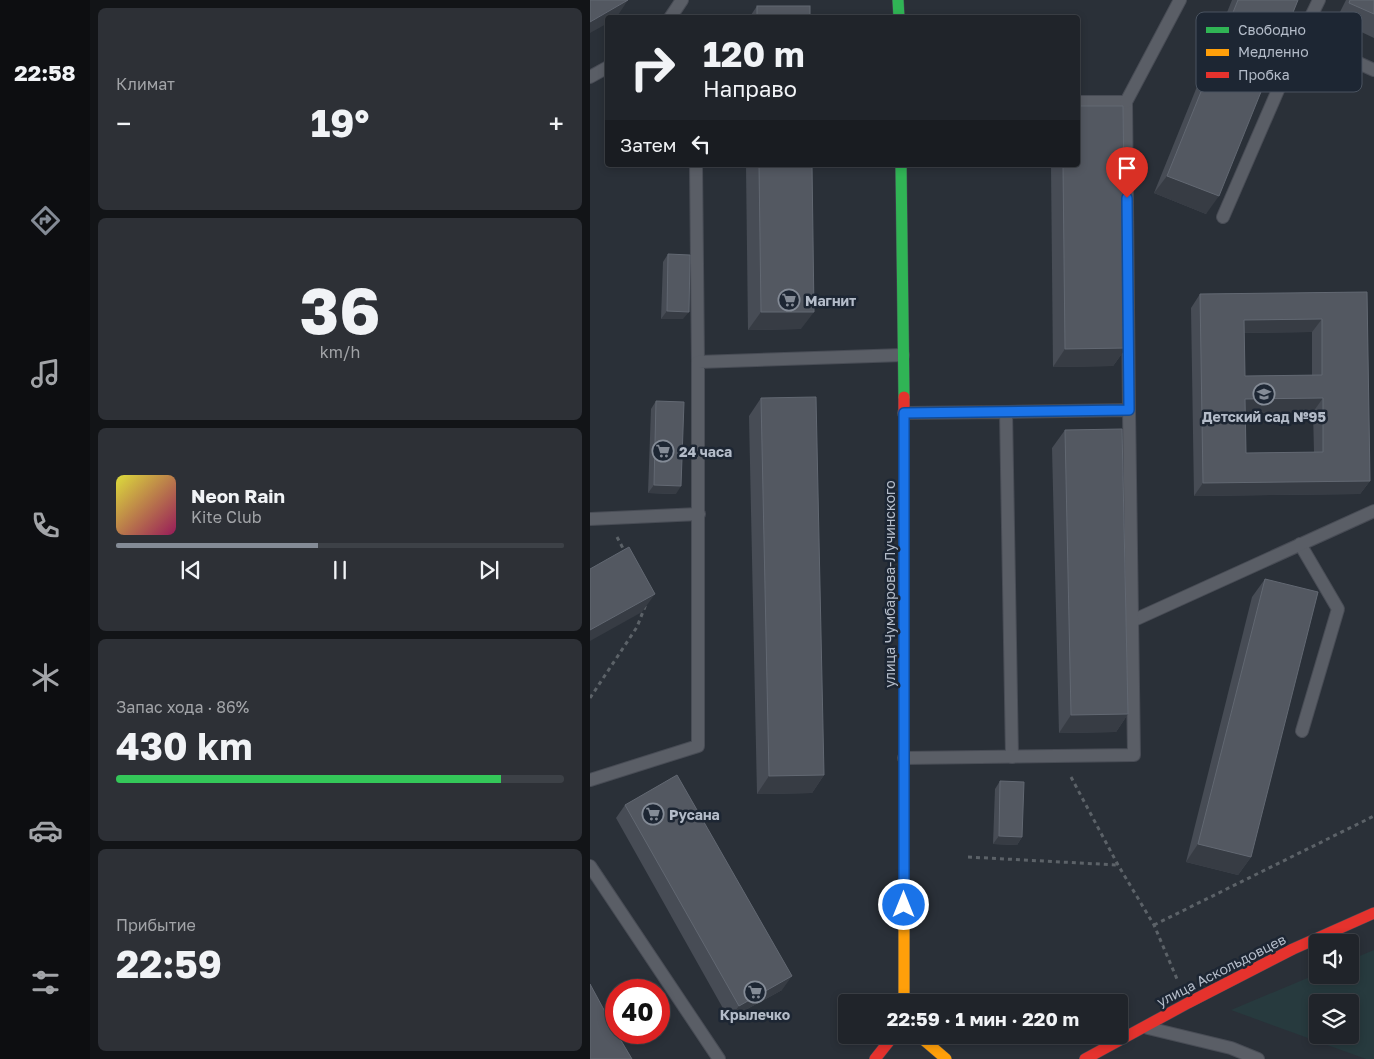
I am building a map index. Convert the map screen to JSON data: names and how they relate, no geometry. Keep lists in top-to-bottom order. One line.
{"streets":{"street":["улица Чумбарова-Лучинского","улица Аскольдовцев"]},"places":{"supermarket":["Магнит","24 часа","Русана","Крылечко"],"school or university":["Детский сад №95"]},"legend":["Свободно","Медленно","Пробка"],"page":{"tabs":"22:58","tile":["Климат",["36","km/h"],["Запас хода · 86%","430 km"],["Прибытие","22:59"]],"turn":["120 m","Направо"],"heat":["−","19°","+"],"then":"Затем","song":["Neon Rain","Kite Club"],"limit":"40","trip":"22:59 · 1 мин · 220 m"}}
